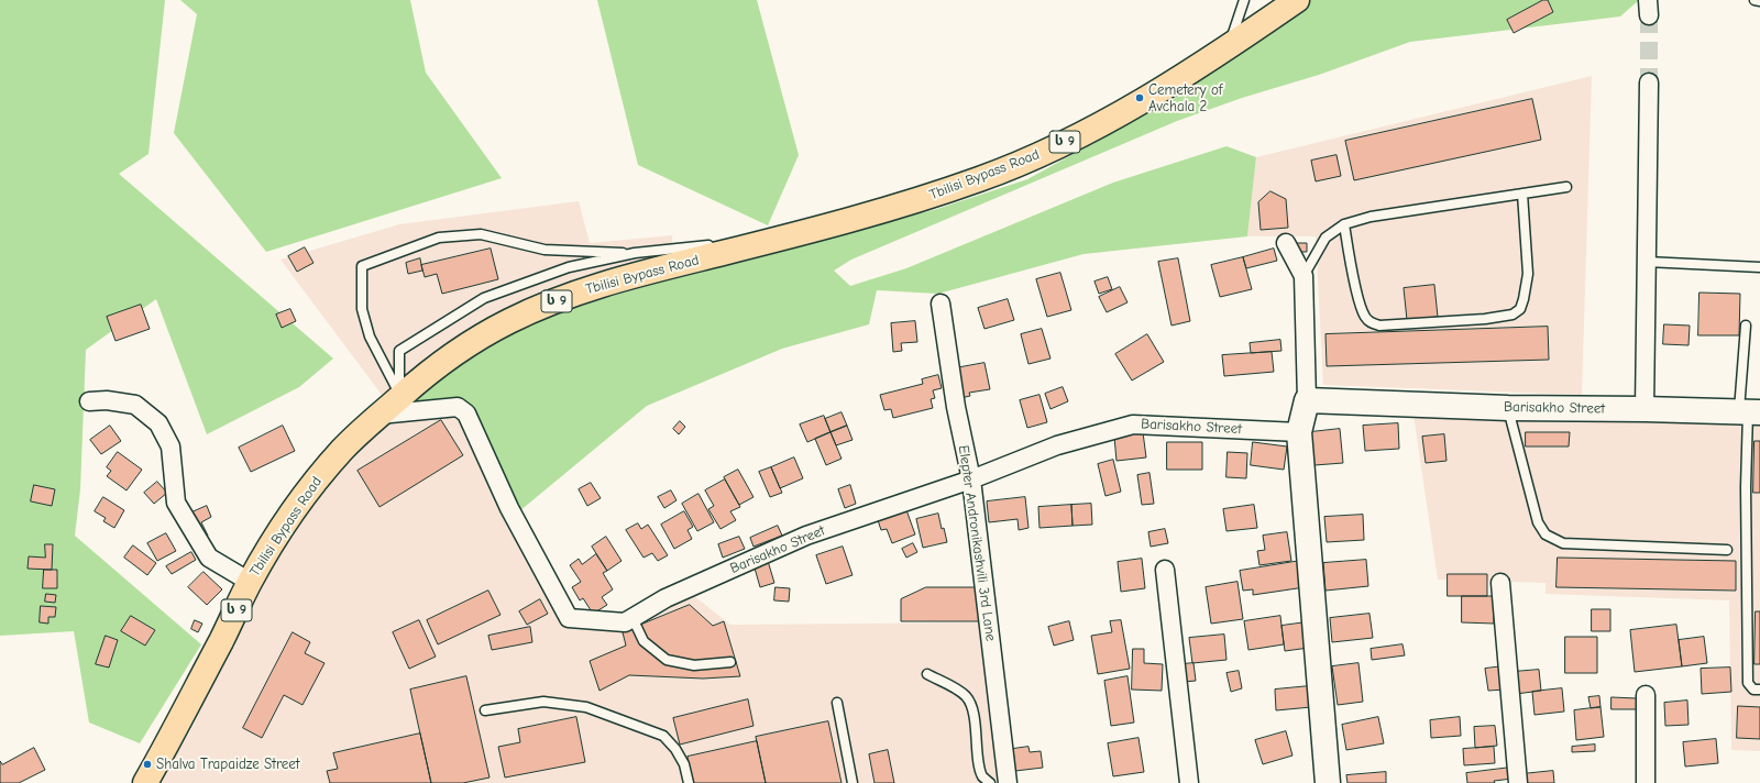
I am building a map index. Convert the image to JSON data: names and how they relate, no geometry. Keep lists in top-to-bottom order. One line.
{"streets":{"highway":["ს 9","Tbilisi Bypass Road"],"street":["Barisakho Street","Elepter Andronikashvili 3rd Lane"]},"crossings":[["Tbilisi Bypass Road","Barisakho Street"],["Barisakho Street","Elepter Andronikashvili 3rd Lane"]],"places":["Cemetery of Avchala 2","Shalva Trapaidze Street"]}
